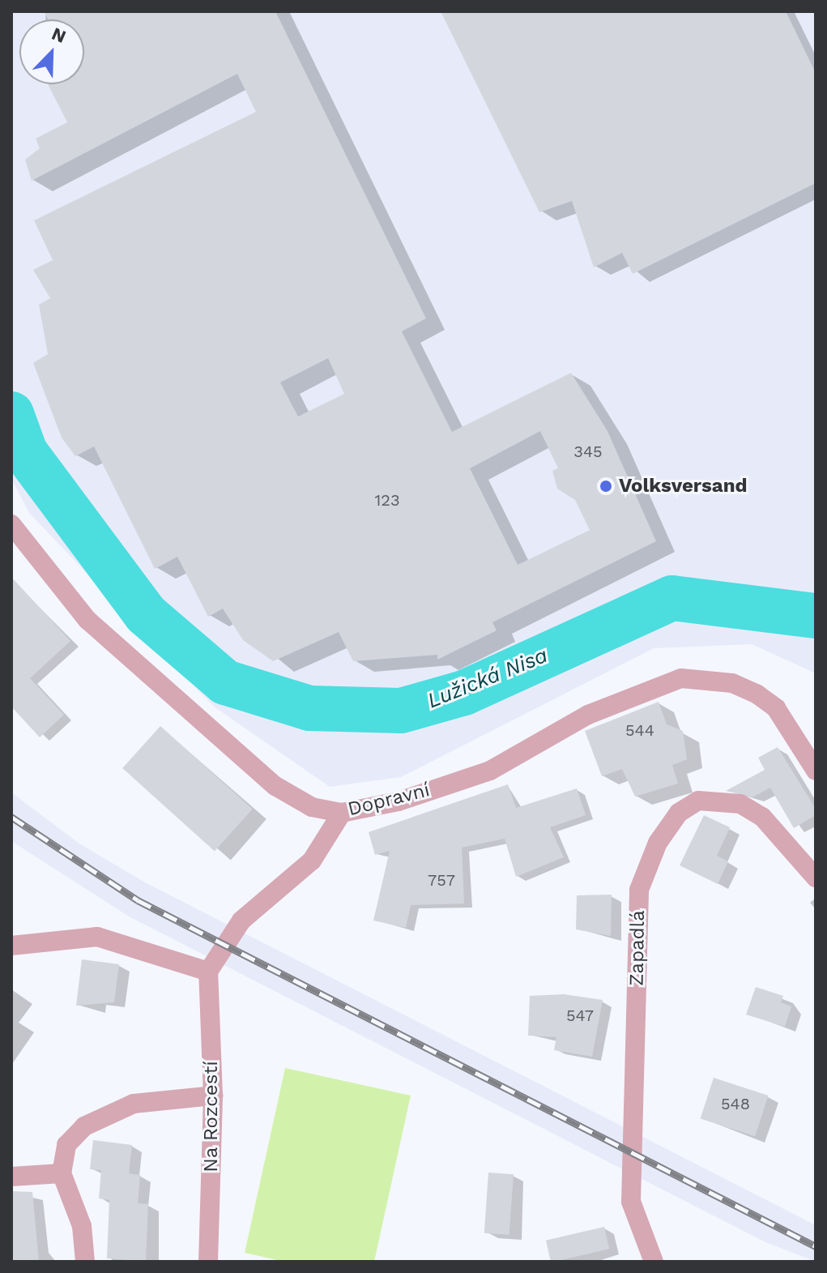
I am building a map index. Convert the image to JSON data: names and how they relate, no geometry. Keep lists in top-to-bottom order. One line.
{"streets":{"street":["Dopravní","Zapadlá","Na Rozcestí"]},"water":["Lužická Nisa"],"places":["Volksversand"],"house_numbers":["345","123","544","757","547","548"],"north":"top right"}
